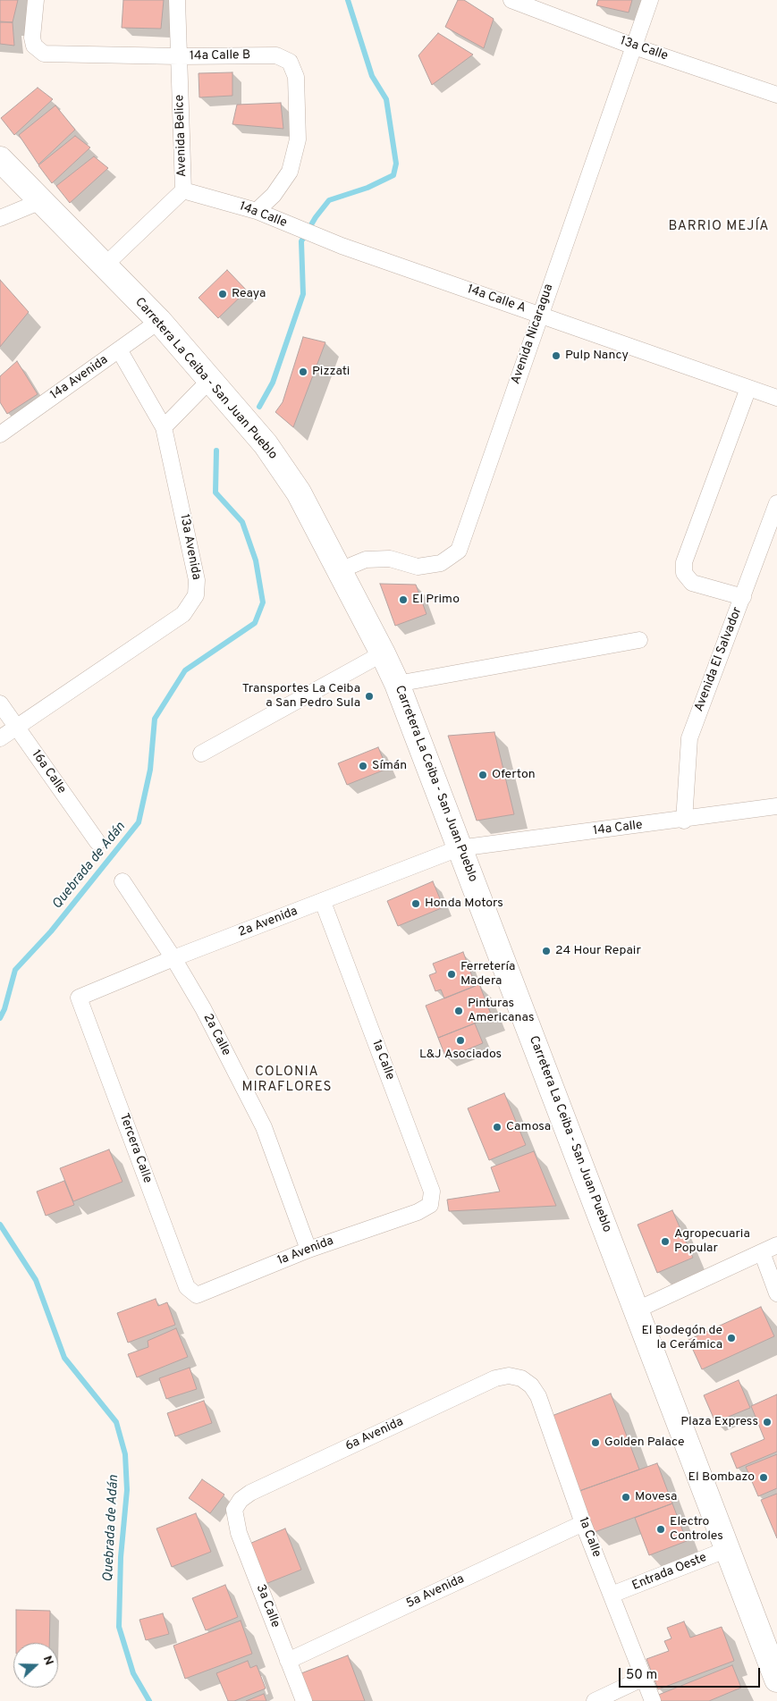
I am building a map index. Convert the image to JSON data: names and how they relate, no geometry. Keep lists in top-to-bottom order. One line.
{"streets":{"main road":["Carretera La Ceiba - San Juan Pueblo"],"street":["13a Calle","14a Calle B","Avenida Belice","14a Calle","14a Calle A","Avenida Nicaragua","14a Avenida","13a Avenida","Avenida El Salvador","16a Calle","2a Avenida","2a Calle","1a Calle","Tercera Calle","1a Avenida","6a Avenida","Entrada Oeste","5a Avenida","3a Calle"]},"crossings":[["13a Calle","Avenida Nicaragua"],["14a Calle B","Avenida Belice"],["14a Calle B","14a Calle"],["Avenida Belice","14a Calle"],["Avenida Belice","Carretera La Ceiba - San Juan Pueblo"],["14a Calle","14a Calle A"],["14a Calle","Carretera La Ceiba - San Juan Pueblo"],["14a Calle","Avenida El Salvador"],["14a Calle","2a Avenida"],["14a Calle A","Avenida Nicaragua"],["Avenida Nicaragua","Carretera La Ceiba - San Juan Pueblo"],["14a Avenida","Carretera La Ceiba - San Juan Pueblo"],["14a Avenida","13a Avenida"],["Carretera La Ceiba - San Juan Pueblo","2a Avenida"],["Carretera La Ceiba - San Juan Pueblo","Entrada Oeste"],["13a Avenida","16a Calle"],["2a Avenida","2a Calle"],["2a Avenida","1a Calle"],["2a Avenida","Tercera Calle"],["2a Calle","1a Avenida"],["1a Calle","1a Avenida"],["1a Calle","6a Avenida"],["1a Calle","Entrada Oeste"],["1a Calle","5a Avenida"],["Tercera Calle","1a Avenida"],["6a Avenida","3a Calle"],["5a Avenida","3a Calle"]],"districts":["BARRIO MEJÍA","COLONIA MIRAFLORES"],"water":["Quebrada de Adán"],"places":["Reaya","Pulp Nancy","Pizzati","El Primo","Transportes La Ceiba a San Pedro Sula","Símán","Oferton","Honda Motors","24 Hour Repair","Ferretería Madera","Pinturas Americanas","L&J Asociados","Camosa","Agropecuaria Popular","El Bodegón de la Cerámica","Plaza Express","Golden Palace","El Bombazo","Movesa","Electro Controles"],"scale_bar":"50 m","north":"right"}
